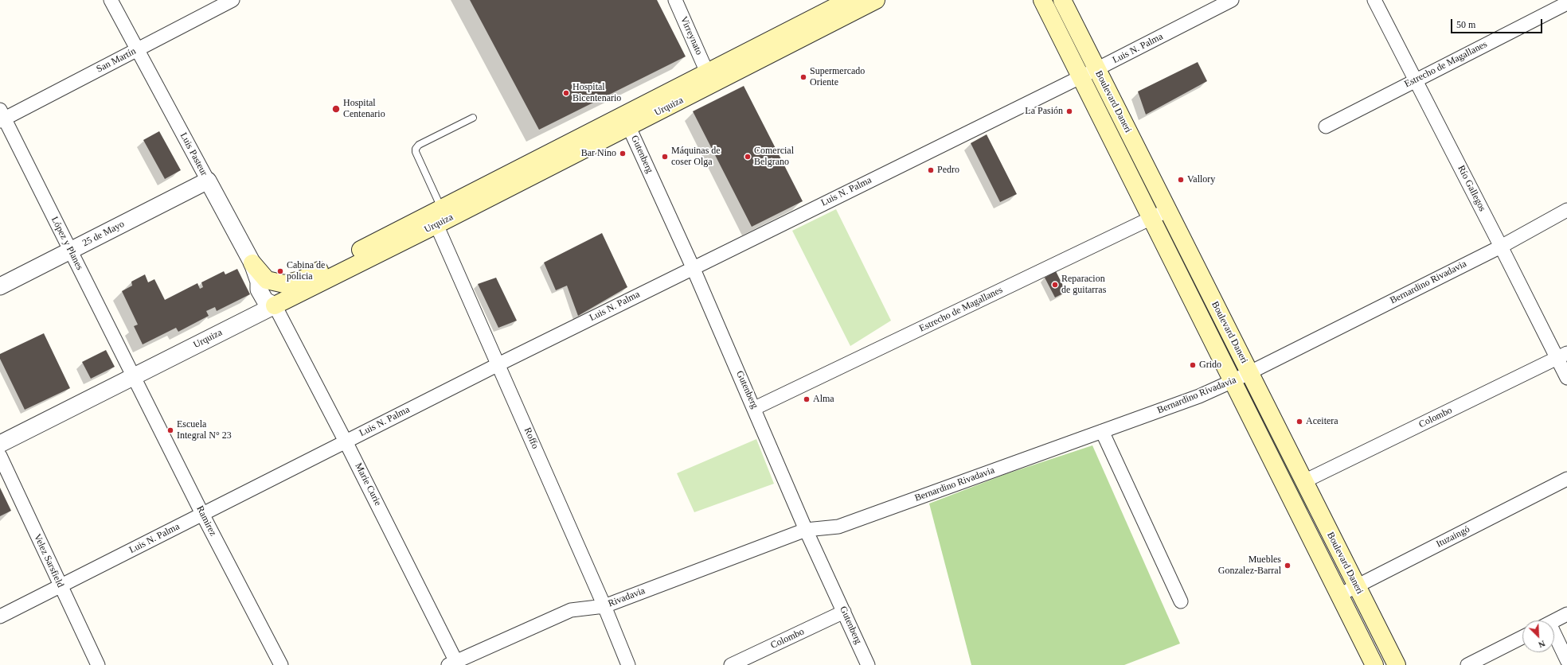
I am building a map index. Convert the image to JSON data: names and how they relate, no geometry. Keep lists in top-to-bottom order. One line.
{"streets":{"main road":["Boulevard Daneri","Urquiza"],"street":["Virreynato","Luis N. Palma","San Martín","Estrecho de Magallanes","Luis Pasteur","Gutenberg","Río Gallegos","25 de Mayo","López y Planes","Bernardino Rivadavia","Colombo","Roffo","Marie Curie","Ramirez","Ituzaingó","Velez Sarsfield","Rivadavia"]},"crossings":[["Virreynato","Urquiza"],["Luis N. Palma","Boulevard Daneri"],["Luis N. Palma","Gutenberg"],["Luis N. Palma","Roffo"],["Luis N. Palma","Marie Curie"],["Luis N. Palma","Ramirez"],["Luis N. Palma","Velez Sarsfield"],["San Martín","Luis Pasteur"],["San Martín","López y Planes"],["Estrecho de Magallanes","Boulevard Daneri"],["Estrecho de Magallanes","Gutenberg"],["Estrecho de Magallanes","Río Gallegos"],["Boulevard Daneri","Bernardino Rivadavia"],["Boulevard Daneri","Colombo"],["Boulevard Daneri","Ituzaingó"],["Urquiza","Luis Pasteur"],["Urquiza","Gutenberg"],["Urquiza","López y Planes"],["Urquiza","Roffo"],["Urquiza","Marie Curie"],["Urquiza","Ramirez"],["Luis Pasteur","25 de Mayo"],["Luis Pasteur","Marie Curie"],["Gutenberg","Bernardino Rivadavia"],["Gutenberg","Colombo"],["Gutenberg","Rivadavia"],["Río Gallegos","Bernardino Rivadavia"],["Río Gallegos","Colombo"],["25 de Mayo","López y Planes"],["López y Planes","Ramirez"],["Bernardino Rivadavia","Rivadavia"],["Roffo","Rivadavia"],["Marie Curie","Rivadavia"]],"places":["Supermercado Oriente","Hospital Bicentenario","Hospital Centenario","La Pasión","Bar Nino","Máquinas de coser Olga","Comercial Belgrano","Pedro","Vallory","Cabina de policia","Reparacion de guitarras","Grido","Alma","Aceitera","Escuela Integral N° 23","Muebles Gonzalez-Barral"],"scale_bar":"50 m","north":"bottom right"}
